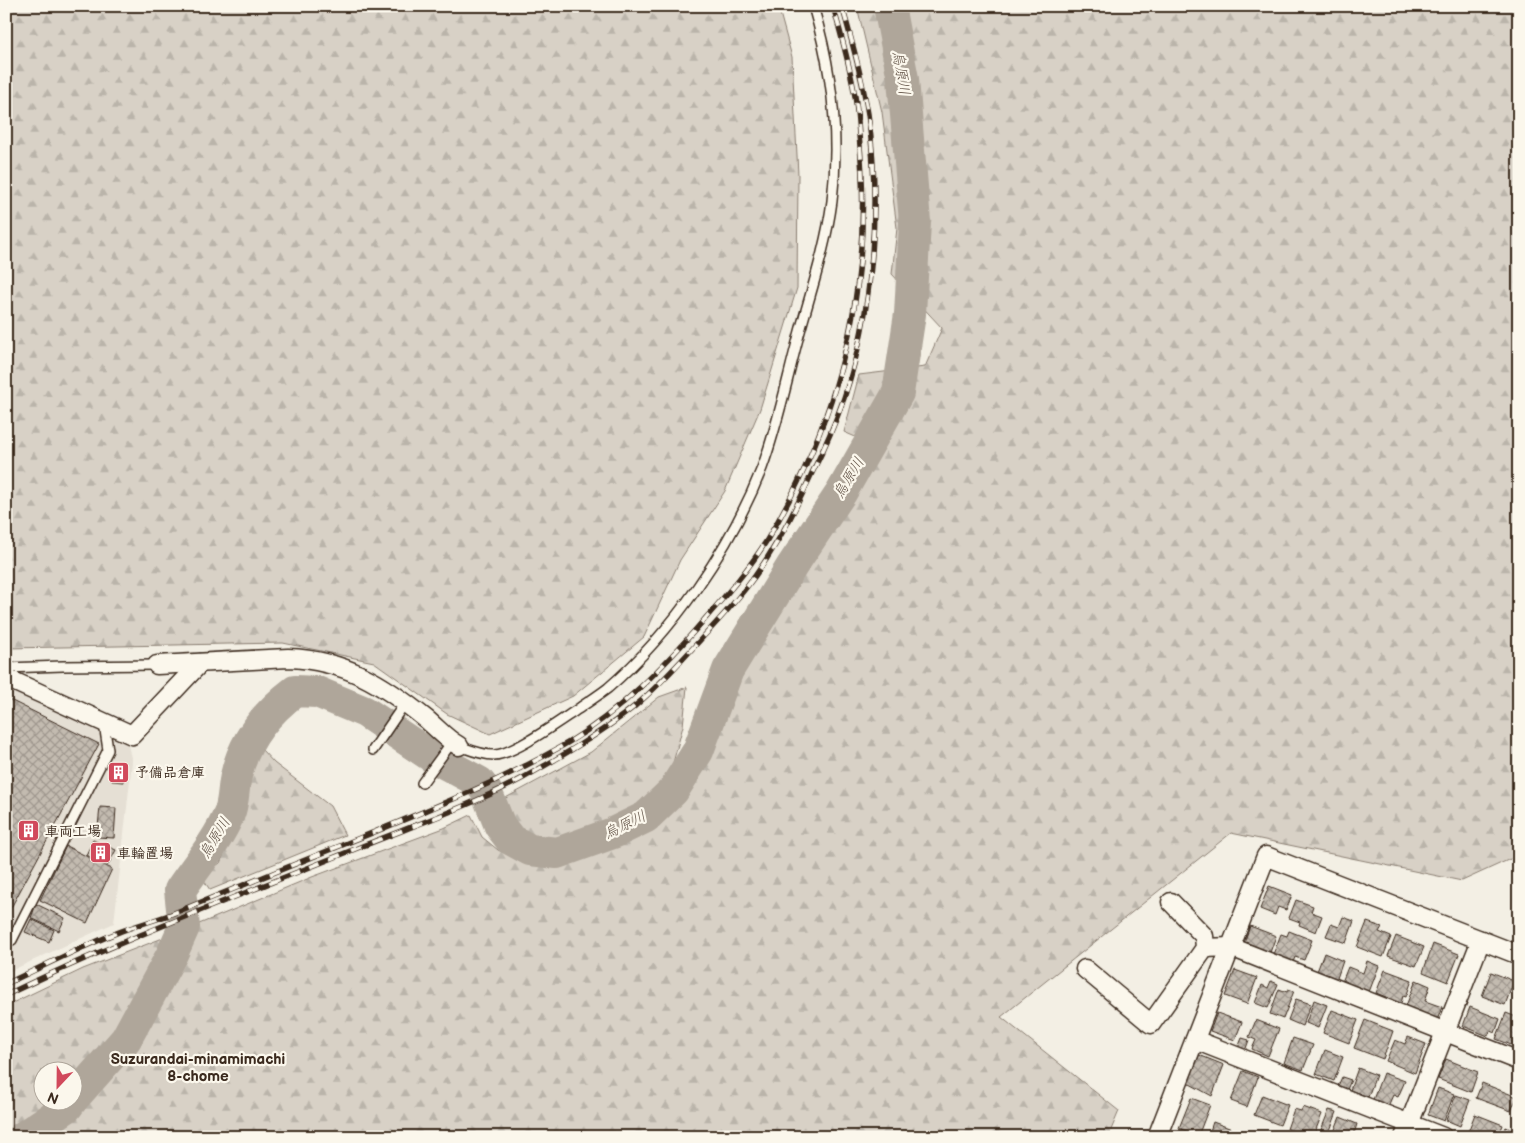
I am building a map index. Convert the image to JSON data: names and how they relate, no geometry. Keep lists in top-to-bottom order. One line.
{"districts":["Suzurandai-minamimachi 8-chome"],"water":["烏原川"],"places":{"building":["予備品倉庫","車両工場","車輪置場"]},"north":"bottom"}
